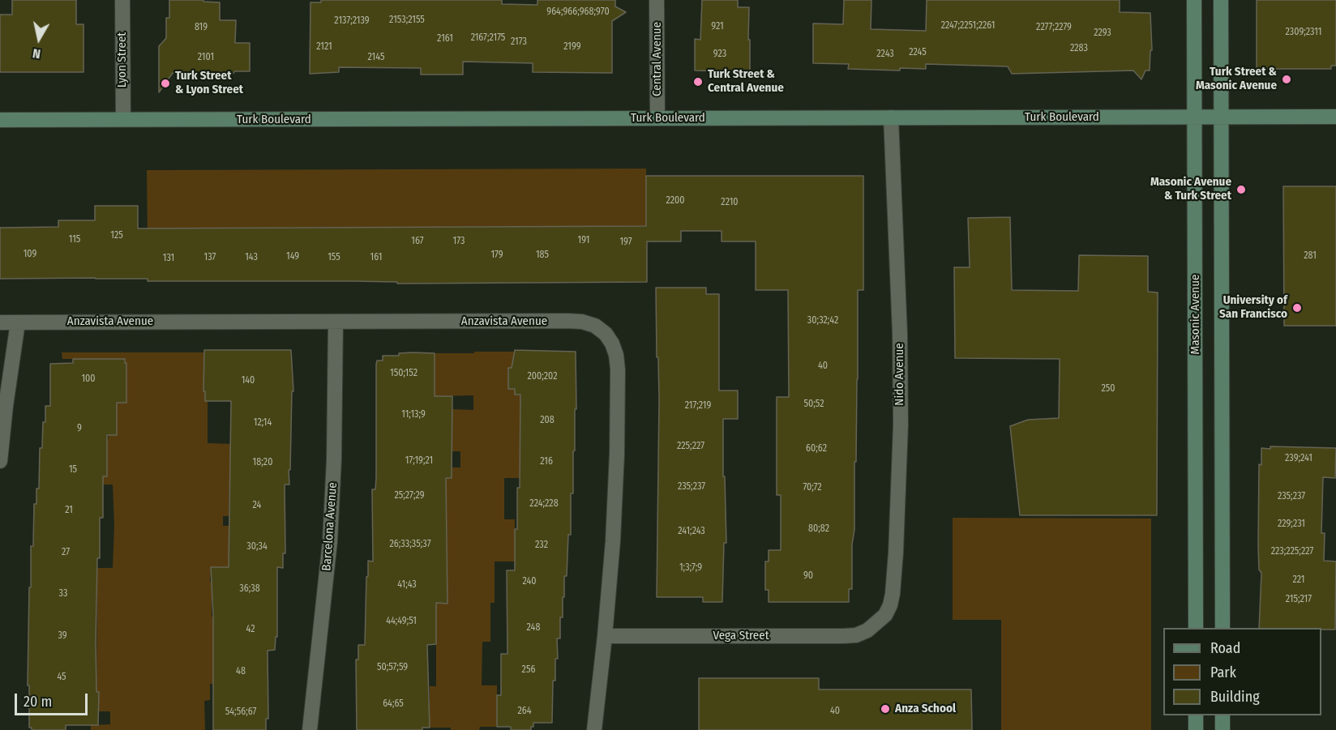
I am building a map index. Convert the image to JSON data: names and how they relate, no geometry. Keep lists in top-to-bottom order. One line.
{"streets":{"main road":["Turk Boulevard","Masonic Avenue"],"street":["Central Avenue","Lyon Street","Anzavista Avenue","Nido Avenue","Barcelona Avenue","Vega Street"]},"crossings":[["Central Avenue","Turk Boulevard"],["Lyon Street","Turk Boulevard"],["Turk Boulevard","Masonic Avenue"],["Turk Boulevard","Nido Avenue"],["Anzavista Avenue","Barcelona Avenue"],["Anzavista Avenue","Vega Street"],["Nido Avenue","Vega Street"]],"places":["Turk Street & Masonic Avenue","Turk Street & Central Avenue","Turk Street & Lyon Street","Masonic Avenue & Turk Street","University of San Francisco","Anza School"],"house_numbers":["964;966;968;970","2153;2155","2137;2139","2247;2251;2261","921","819","2277;2279","2309;2311","2293","2167;2175","2161","2173","2121","2199","2283","2245","923","2243","2101","2145","2200","2210","125","115","191","167","173","197","109","179","185","281","149","137","143","155","161","131","30;32;42","40","150;152","200;202","100","140","250","50;52","217;219","11;13;9","208","12;14","9","225;227","60;62","239;241","17;19;21","216","18;20","15","235;237","70;72","25;27;29","235;237","224;228","24","21","229;231","80;82","241;243","26;33;35;37","232","30;34","223;225;227","27","1;3;7;9","90","221","240","41;43","36;38","33","215;217","44;49;51","248","42","39","50;57;59","256","48","45","64;65","264","40","54;56;67"],"legend":["Road","Park","Building"],"scale_bar":"20 m","north":"bottom"}
